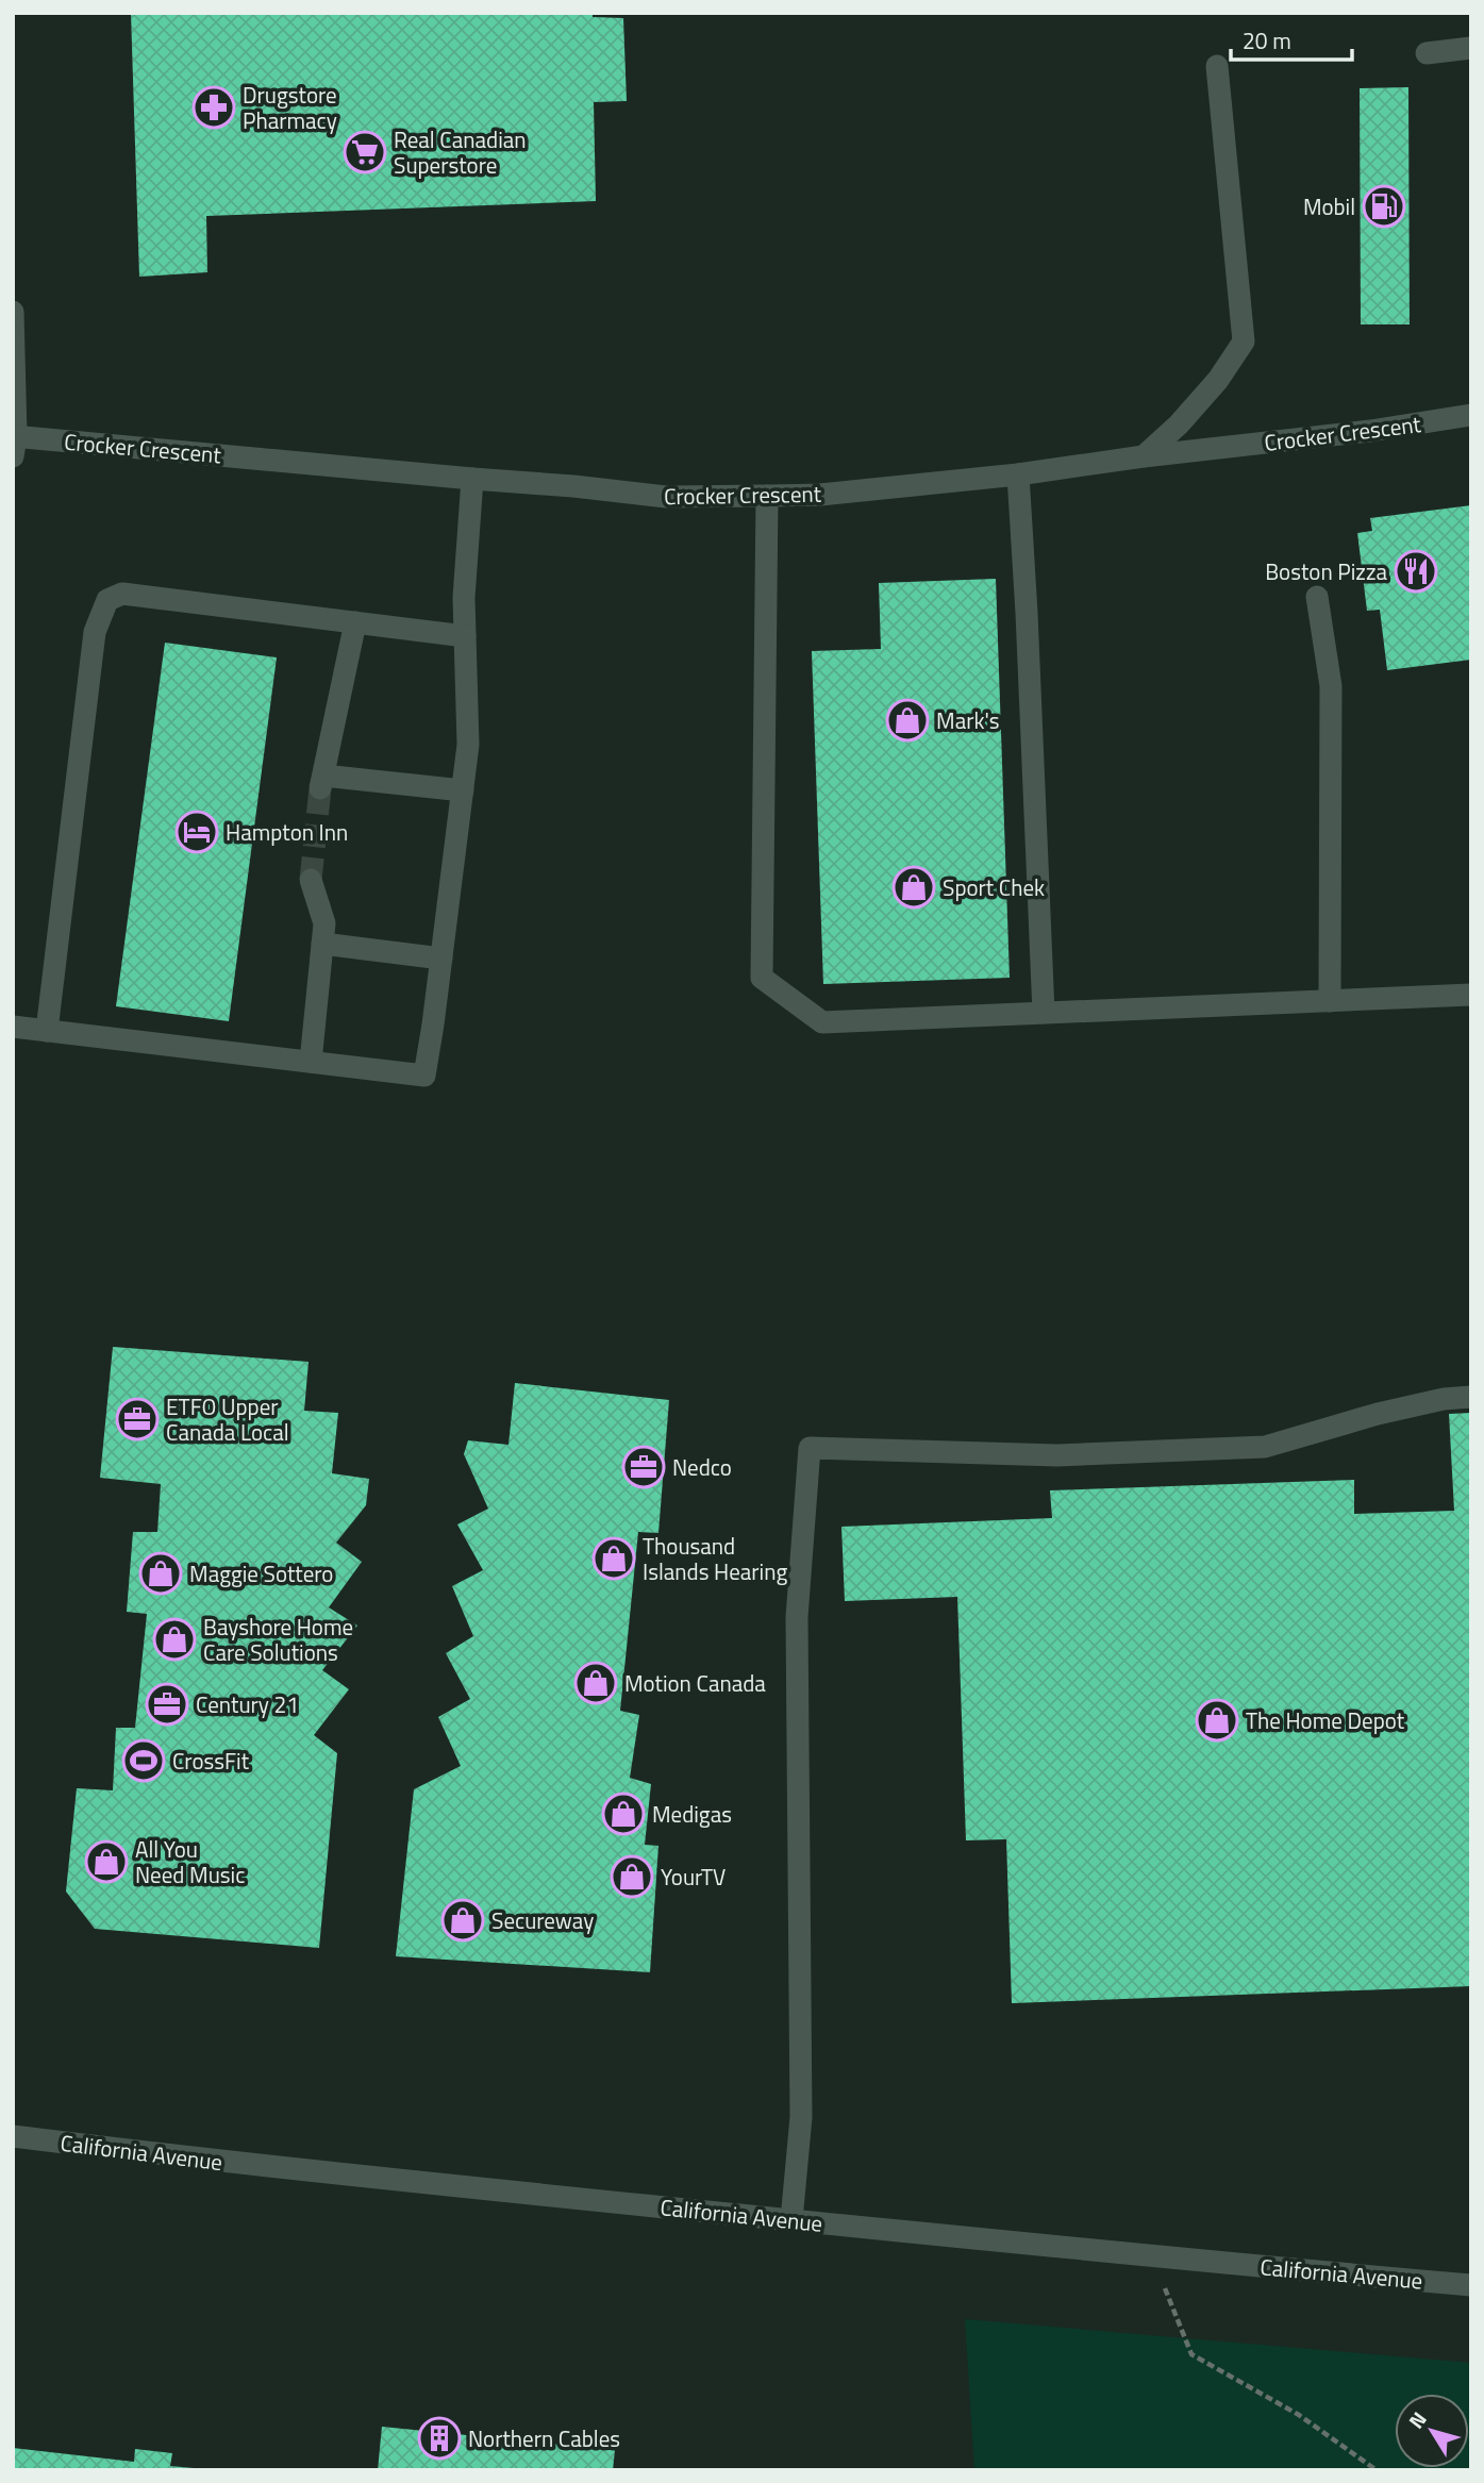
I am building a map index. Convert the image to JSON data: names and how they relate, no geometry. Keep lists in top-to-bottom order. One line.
{"streets":{"street":["Crocker Crescent","California Avenue"]},"places":{"pharmacy":["Drugstore Pharmacy"],"supermarket":["Real Canadian Superstore"],"fuel station":["Mobil"],"restaurant":["Boston Pizza"],"shop":["Mark's","Sport Chek","Thousand Islands Hearing","Maggie Sottero","Bayshore Home Care Solutions","Motion Canada","The Home Depot","Medigas","All You Need Music","YourTV","Secureway"],"hotel":["Hampton Inn"],"office":["ETFO Upper Canada Local","Nedco","Century 21"],"sports":["CrossFit"],"building":["Northern Cables"]},"scale_bar":"20 m","north":"top left"}
